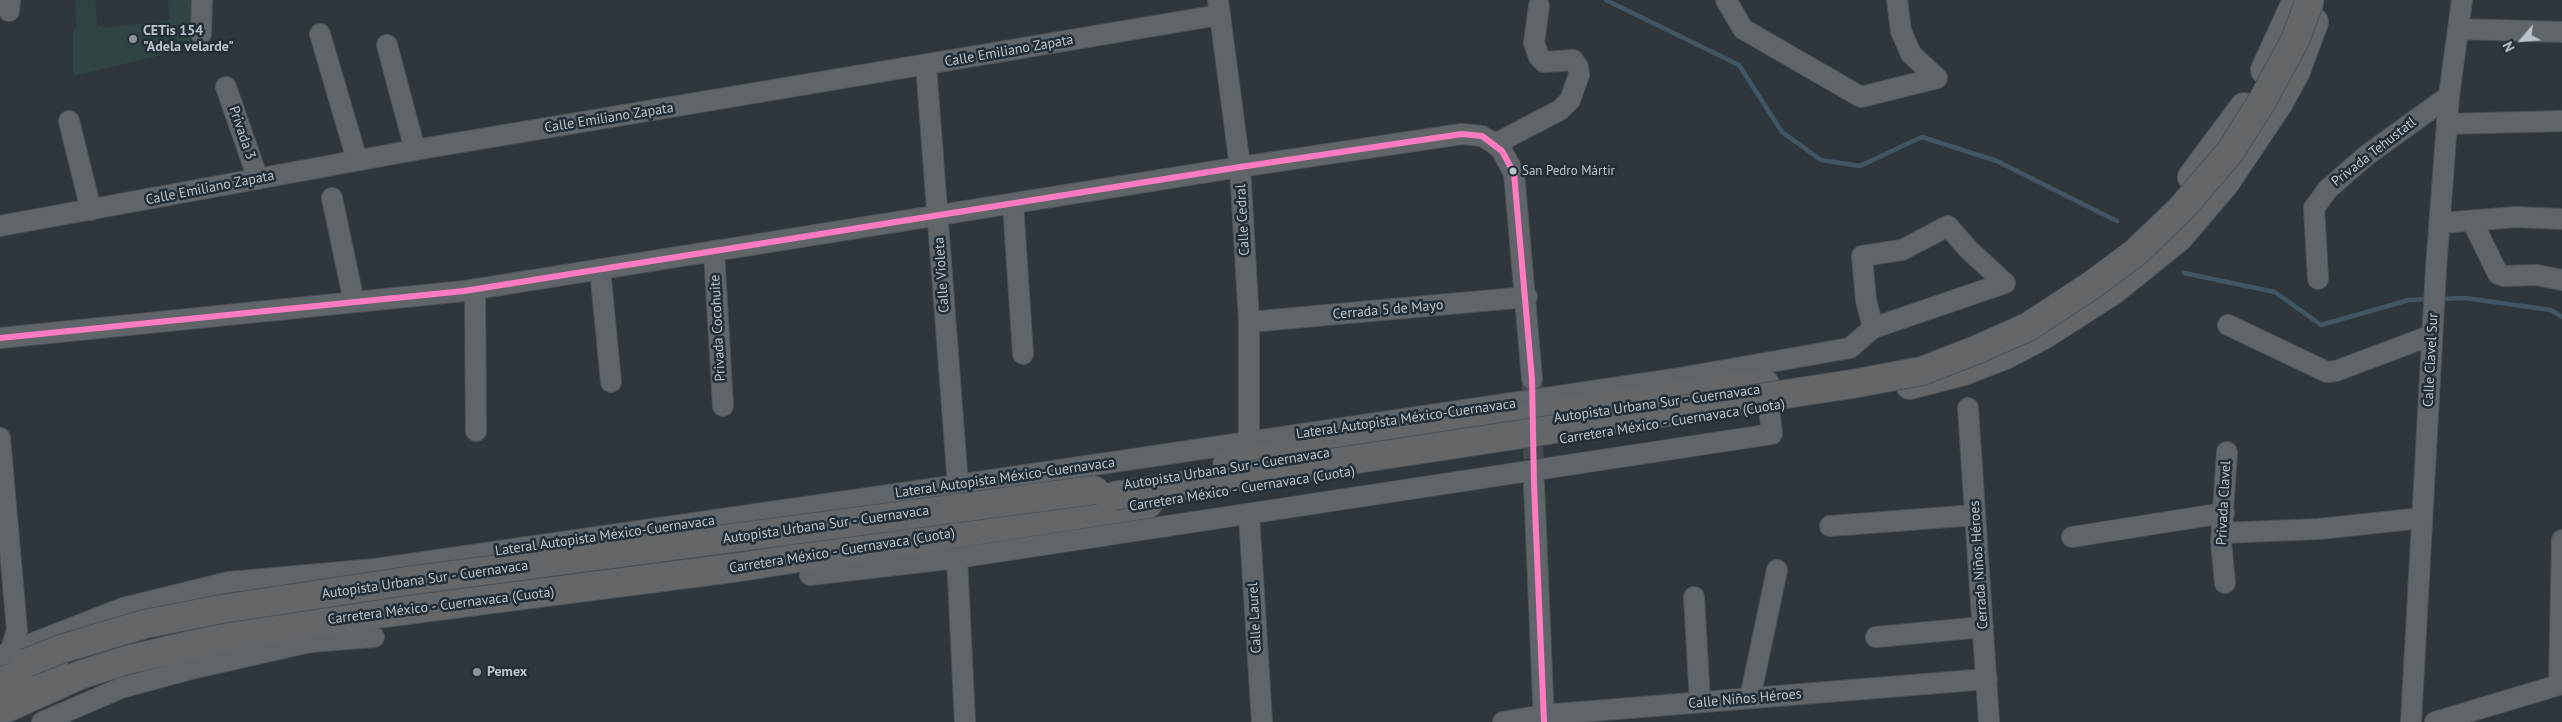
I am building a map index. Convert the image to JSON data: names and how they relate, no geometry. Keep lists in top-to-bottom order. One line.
{"streets":{"highway":["Autopista Urbana Sur - Cuernavaca","Carretera México - Cuernavaca (Cuota)"],"street":["Calle Emiliano Zapata","Privada 3","Privada Tehustatl","Calle Cedral","Calle Violeta","Cerrada 5 de Mayo","Privada Cocohuite","Calle Clavel Sur","Lateral Autopista México-Cuernavaca","Privada Clavel","Cerrada Niños Héroes","Calle Laurel","Calle Niños Héroes"]},"crossings":[["Calle Emiliano Zapata","Privada 3"],["Calle Emiliano Zapata","Calle Cedral"],["Calle Emiliano Zapata","Calle Violeta"],["Privada Tehustatl","Calle Clavel Sur"],["Calle Cedral","Cerrada 5 de Mayo"],["Calle Cedral","Lateral Autopista México-Cuernavaca"],["Calle Violeta","Lateral Autopista México-Cuernavaca"],["Autopista Urbana Sur - Cuernavaca","Lateral Autopista México-Cuernavaca"],["Lateral Autopista México-Cuernavaca","Carretera México - Cuernavaca (Cuota)"],["Cerrada Niños Héroes","Calle Niños Héroes"]],"places":["CETis 154 \"Adela velarde\"","San Pedro Mártir","Pemex"],"north":"bottom left"}
